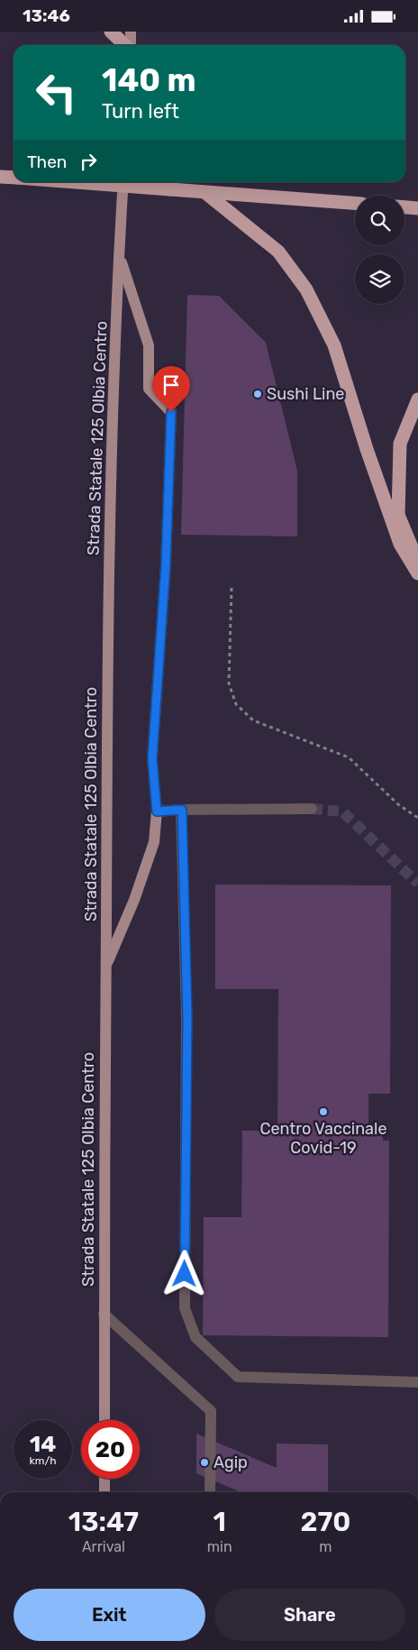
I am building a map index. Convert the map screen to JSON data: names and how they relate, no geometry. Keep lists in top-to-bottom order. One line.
{"streets":{"main road":["Strada Statale 125 Olbia Centro"]},"places":["Sushi Line","Centro Vaccinale Covid-19","Agip"],"page":{"status":"13:46","turn":["140 m","Turn left"],"then":"Then","speed":"14 km/h","limit":"20","eta":["13:47","Arrival","1","min","270","m"],"buttons":["Exit","Share"]}}
